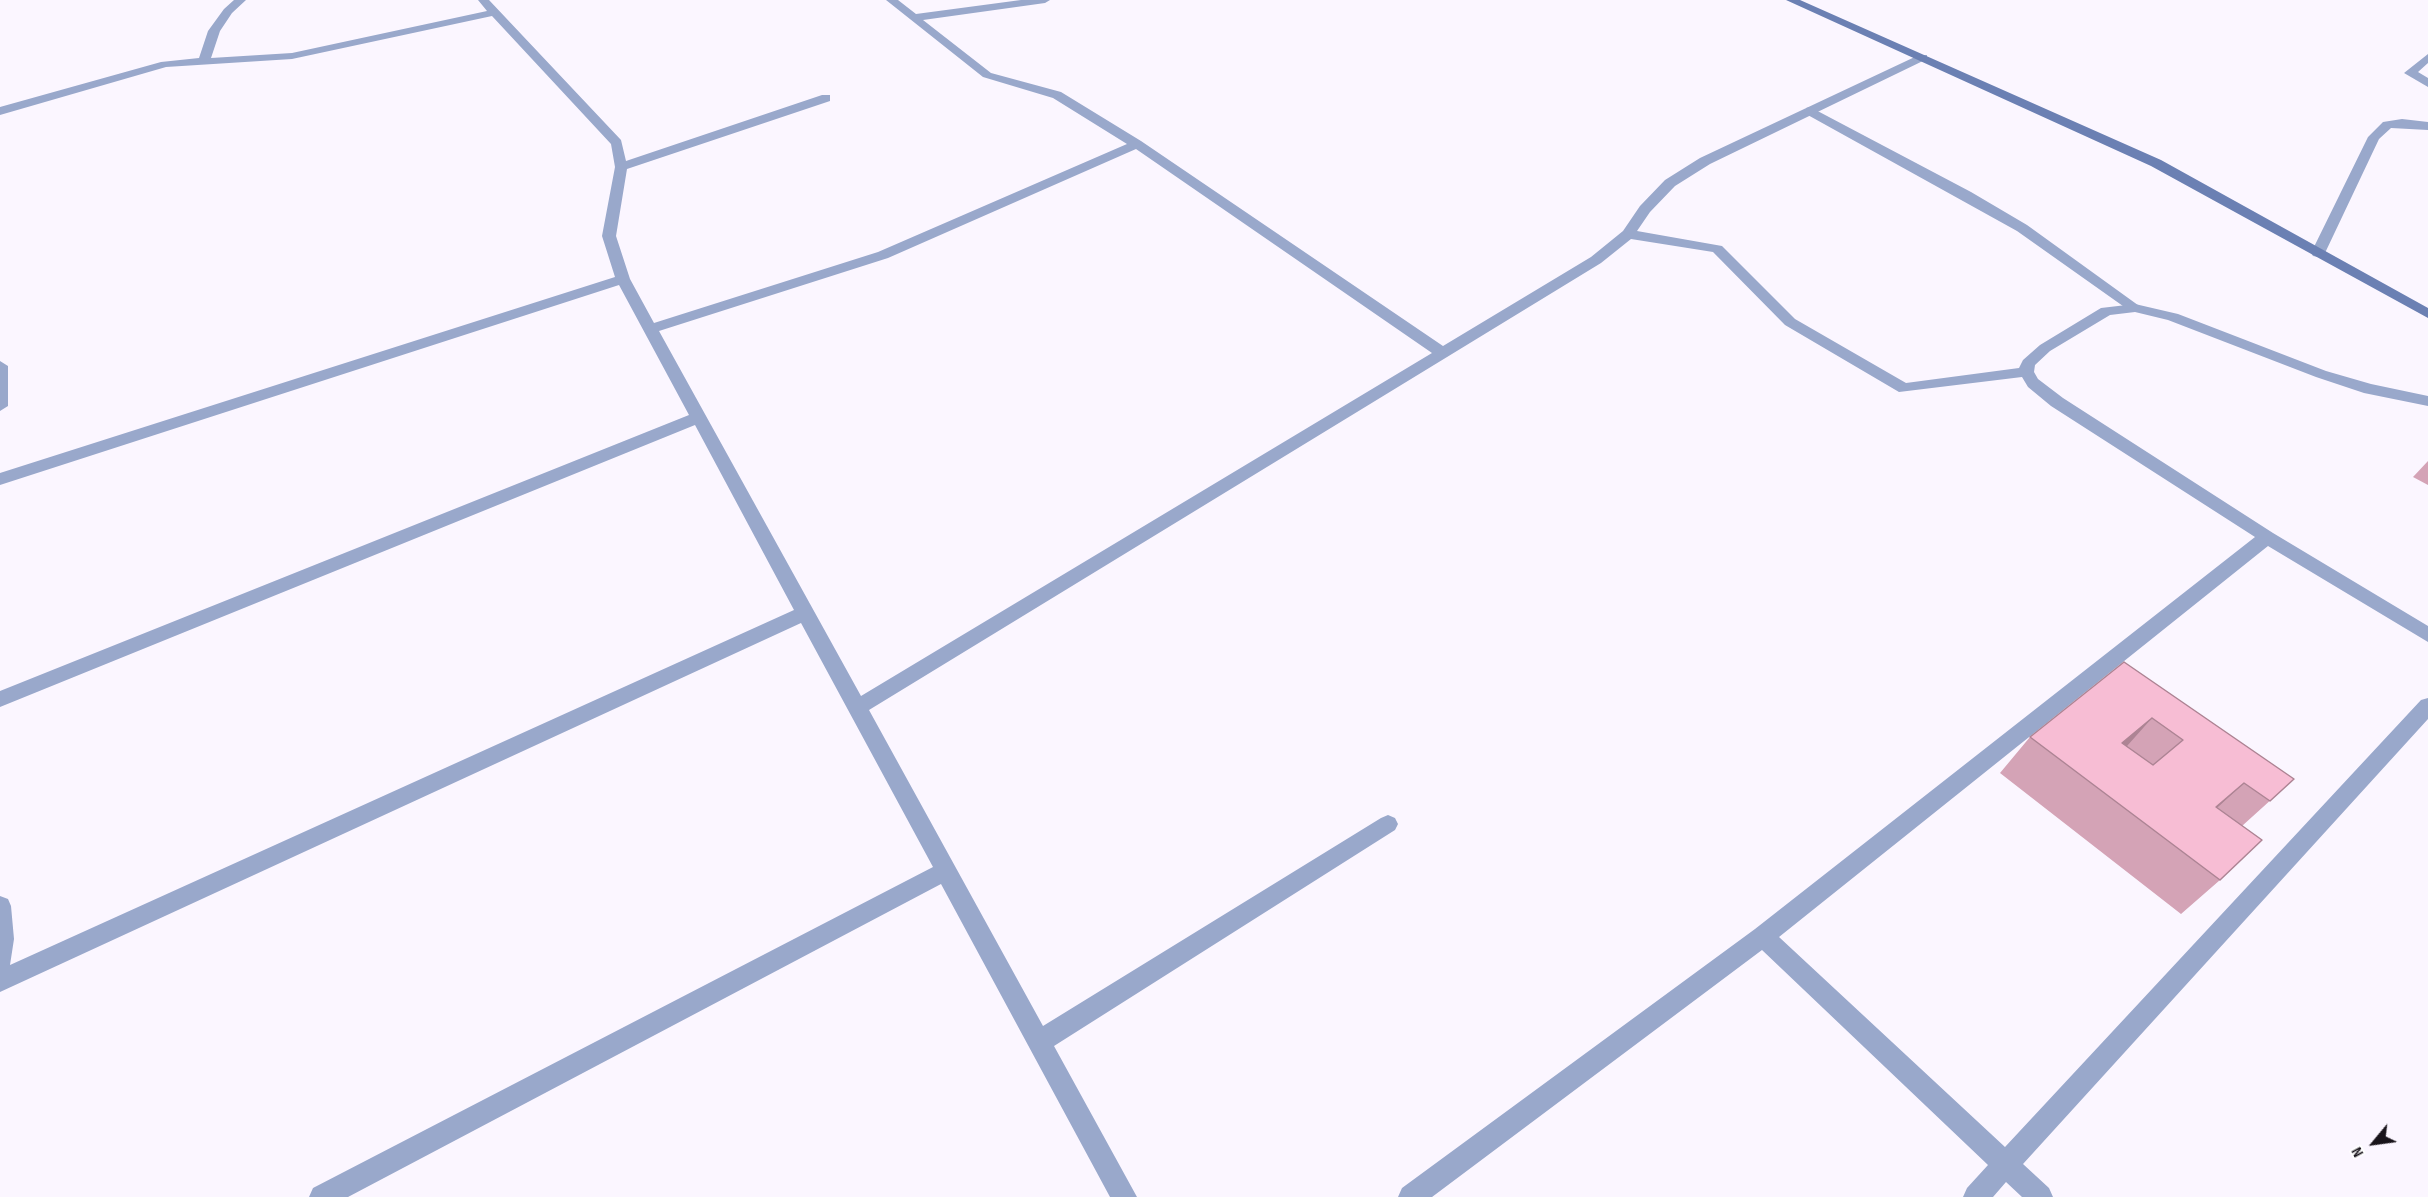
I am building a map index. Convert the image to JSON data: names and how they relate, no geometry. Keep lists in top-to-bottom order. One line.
{"north":"bottom left"}
